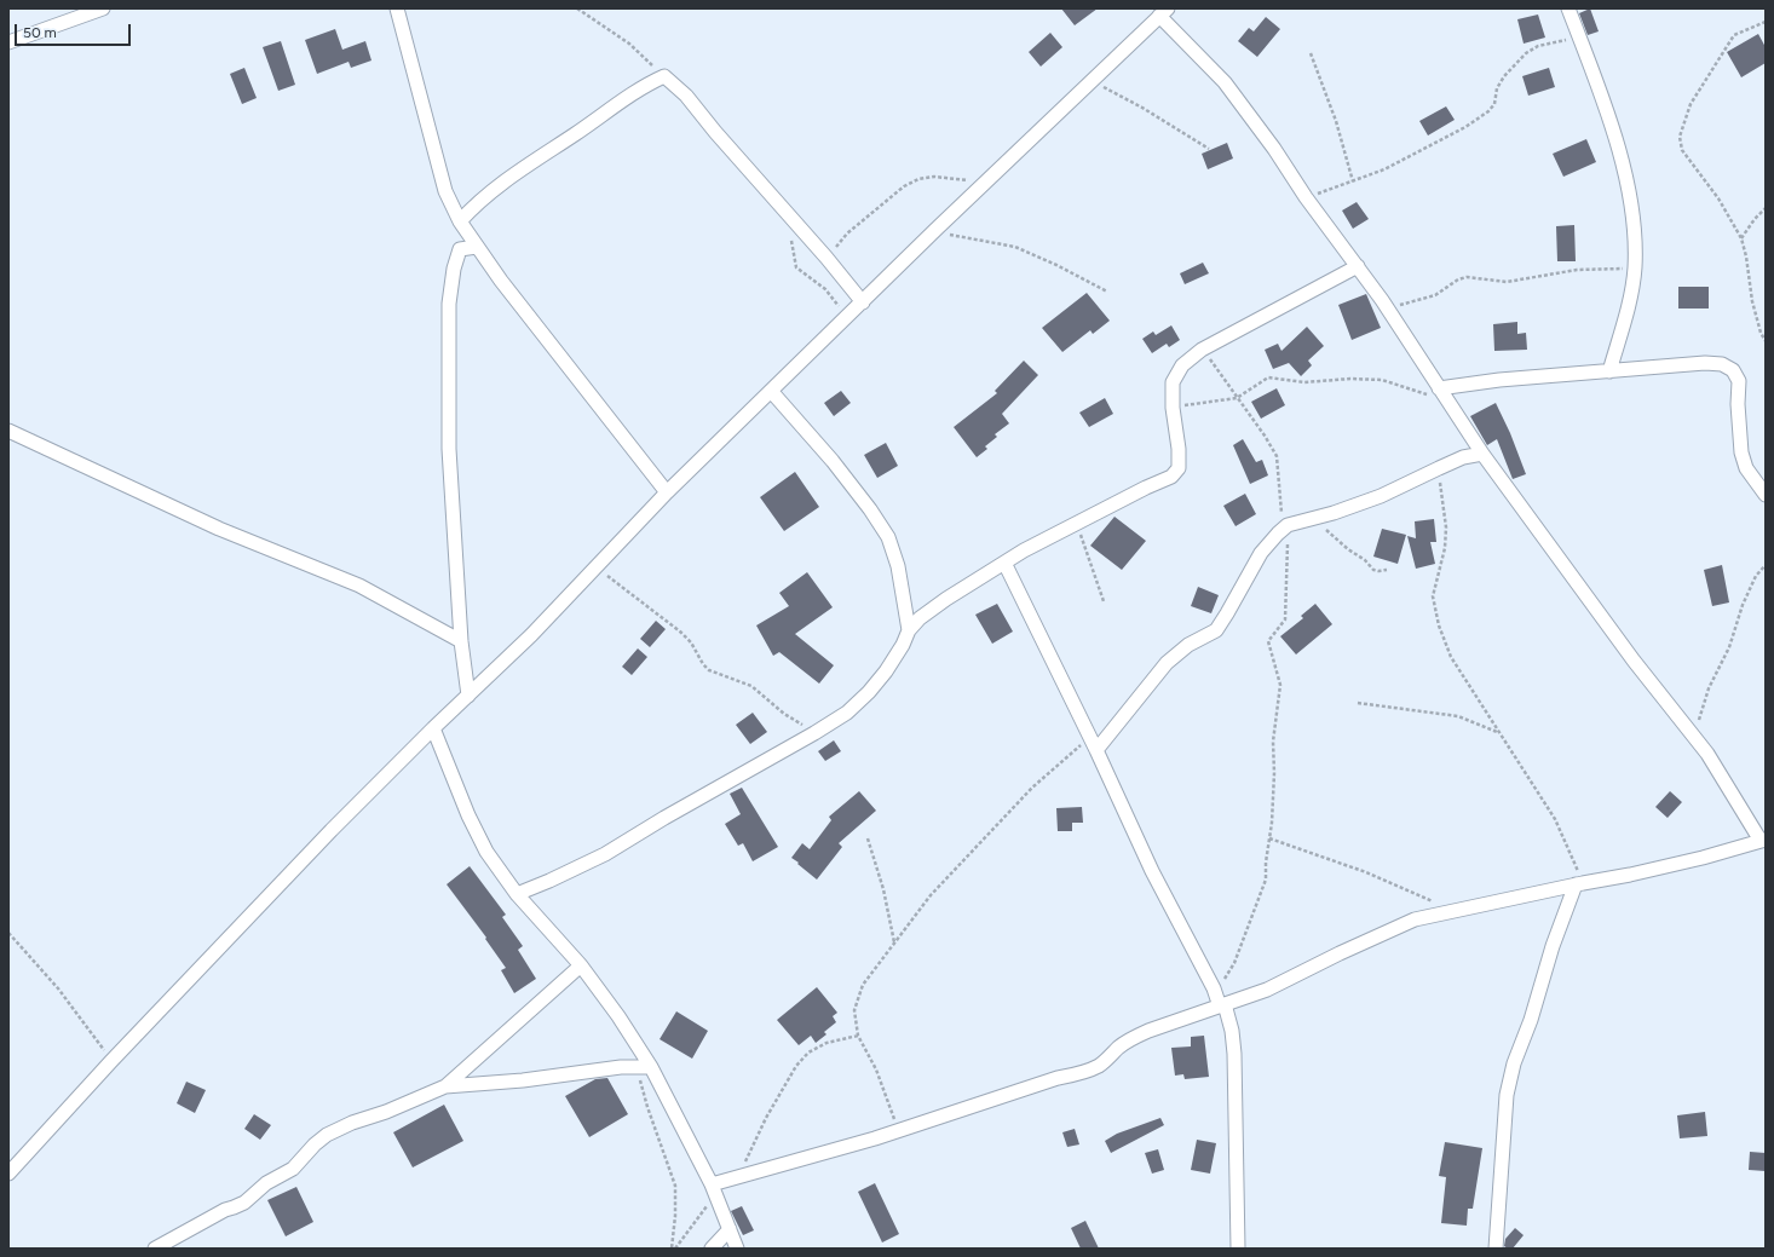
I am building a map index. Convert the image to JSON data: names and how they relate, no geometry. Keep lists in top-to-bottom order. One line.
{"scale_bar":"50 m"}
